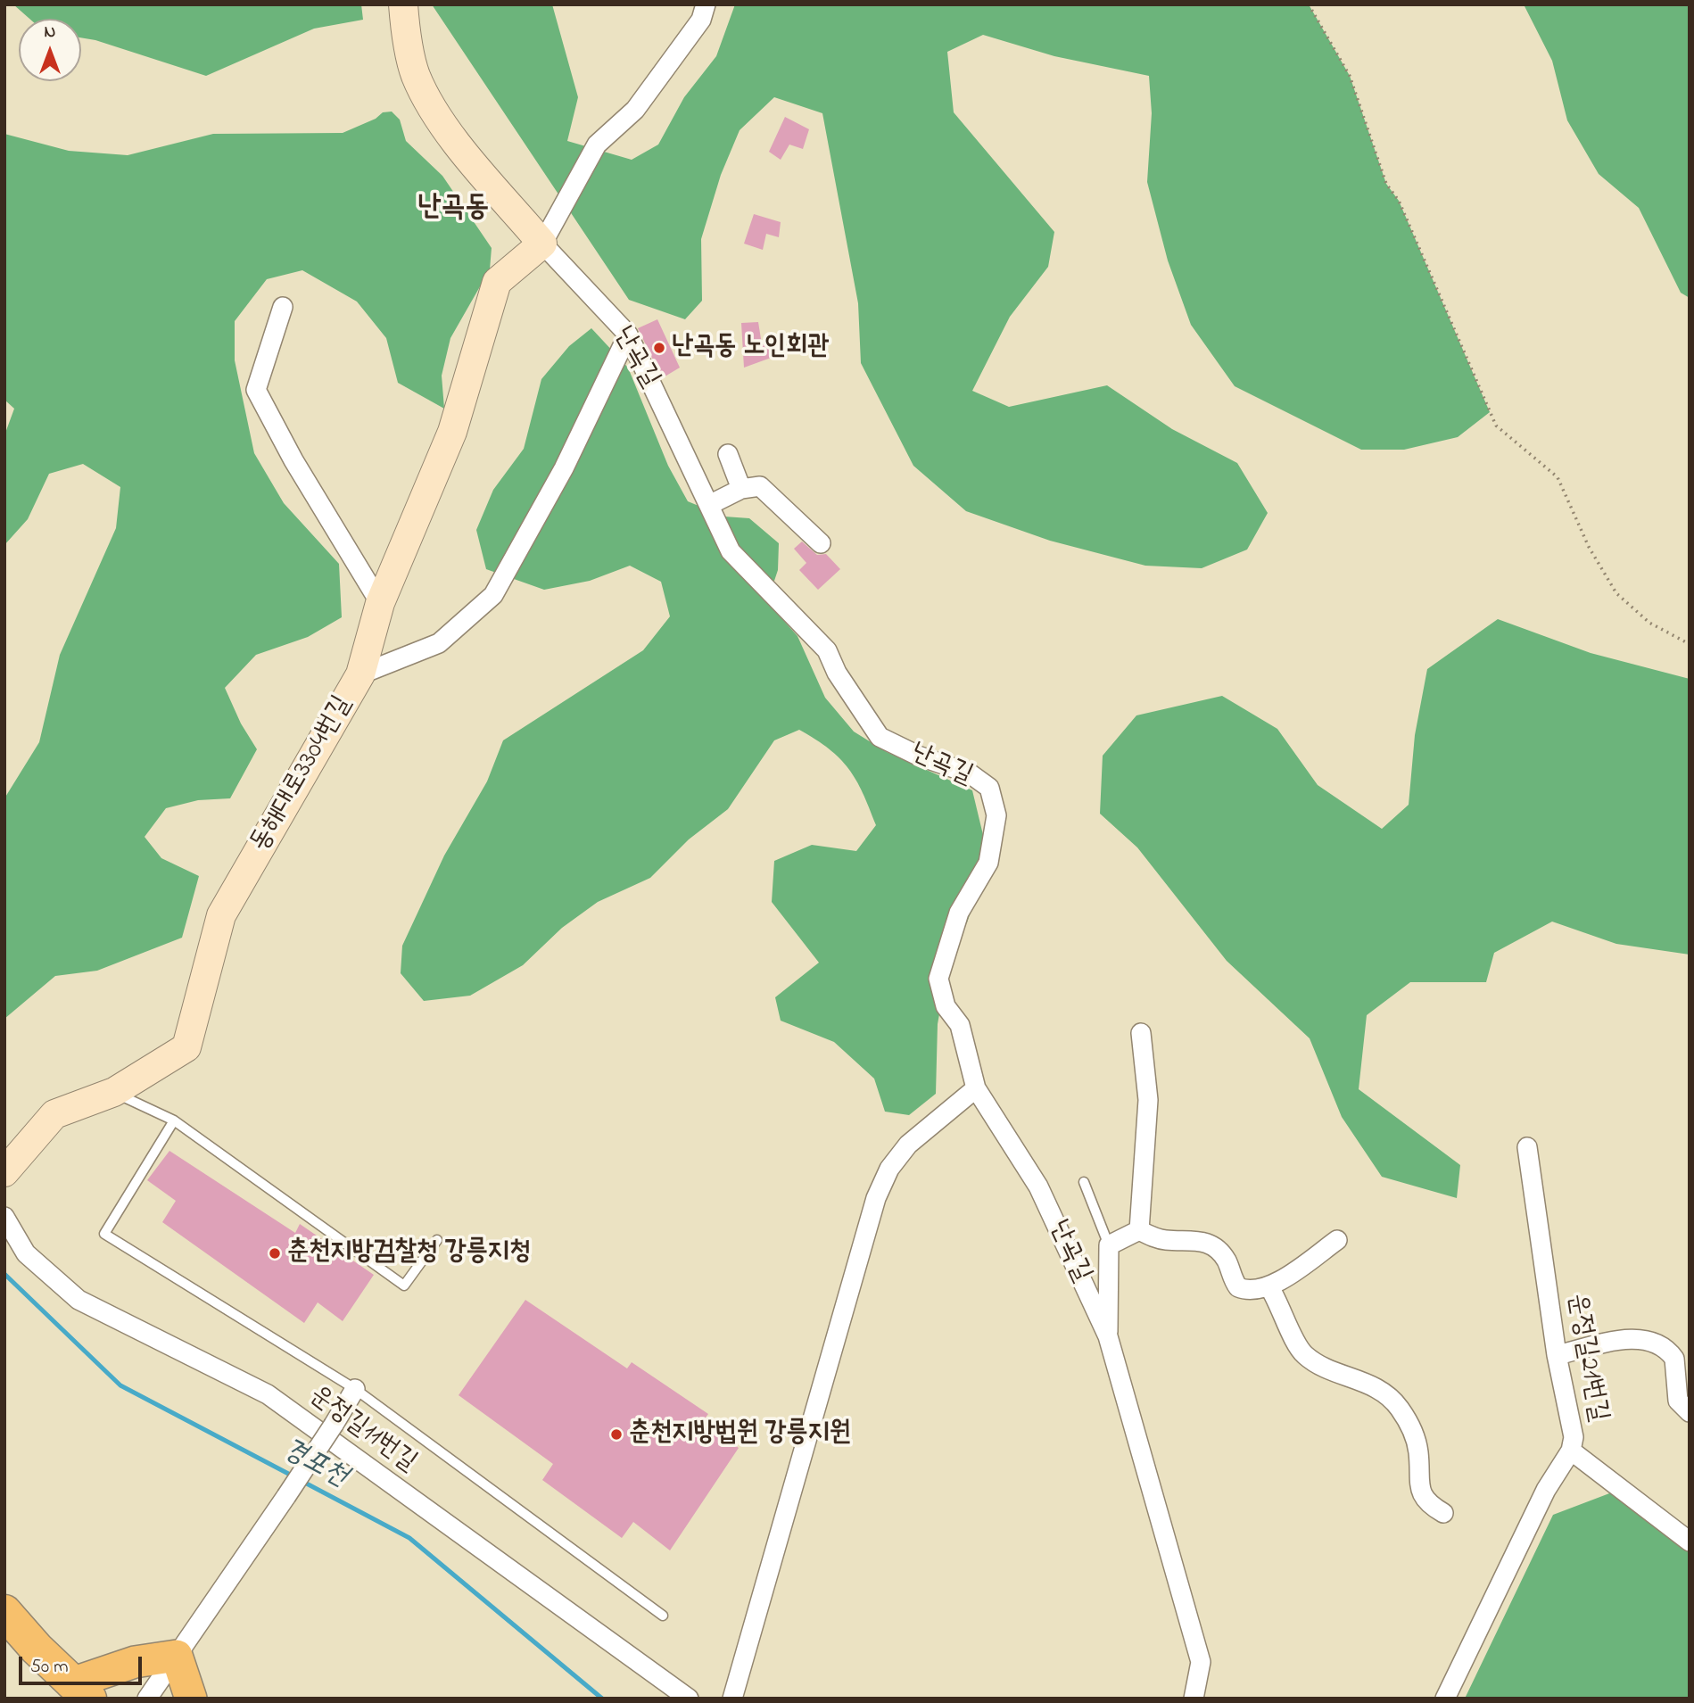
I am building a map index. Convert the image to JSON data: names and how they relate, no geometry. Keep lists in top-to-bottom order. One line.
{"streets":{"street":["난곡길","동해대로3304번길","운정길21번길","운정길11번길"]},"crossings":[["난곡길","동해대로3304번길"]],"districts":["난곡동"],"water":["경포천"],"places":["난곡동 노인회관","춘천지방검찰청 강릉지청","춘천지방법원 강릉지원"],"scale_bar":"50 m","north":"top"}
